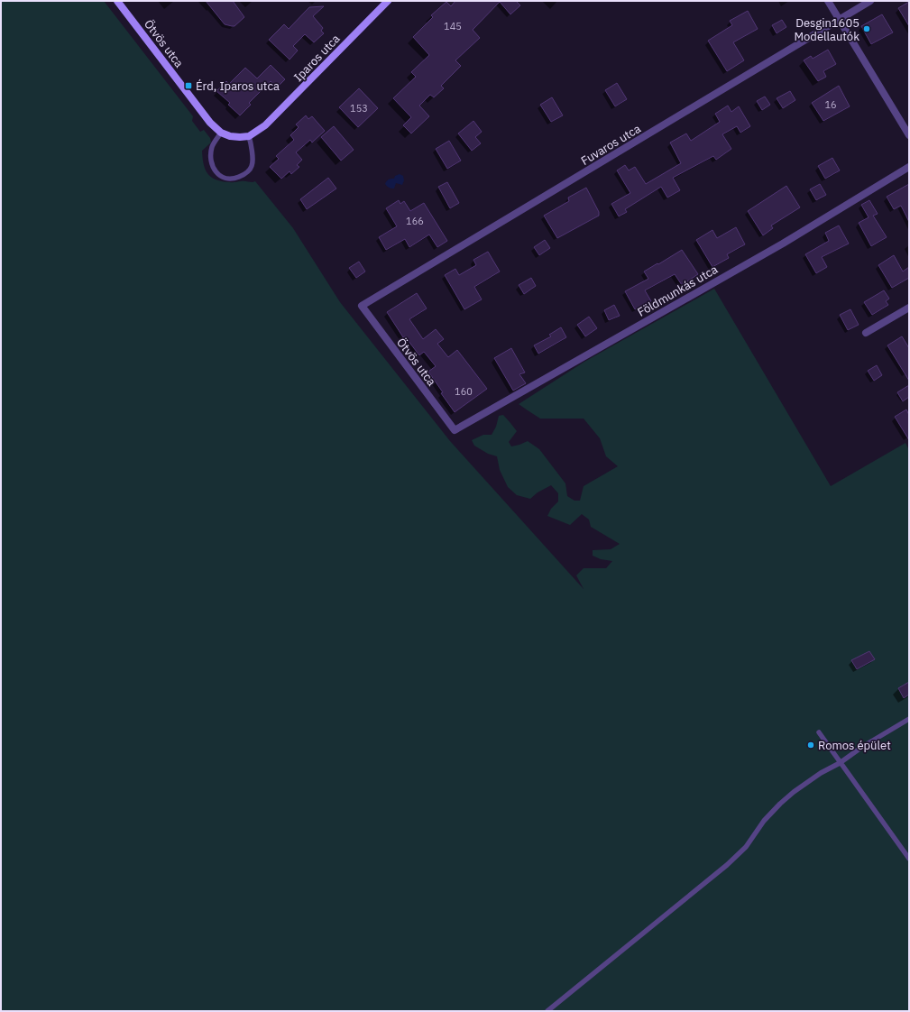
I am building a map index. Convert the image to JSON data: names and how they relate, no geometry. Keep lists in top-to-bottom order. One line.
{"streets":{"street":["Ötvös utca","Iparos utca","Fuvaros utca","Földmunkás utca"]},"crossings":[["Ötvös utca","Iparos utca"],["Ötvös utca","Fuvaros utca"],["Ötvös utca","Földmunkás utca"]],"places":{"other":["Desgin1605 Modellautók","Romos épület"],"transit":["Érd, Iparos utca"]},"house_numbers":["145","16","153","166","160"]}
